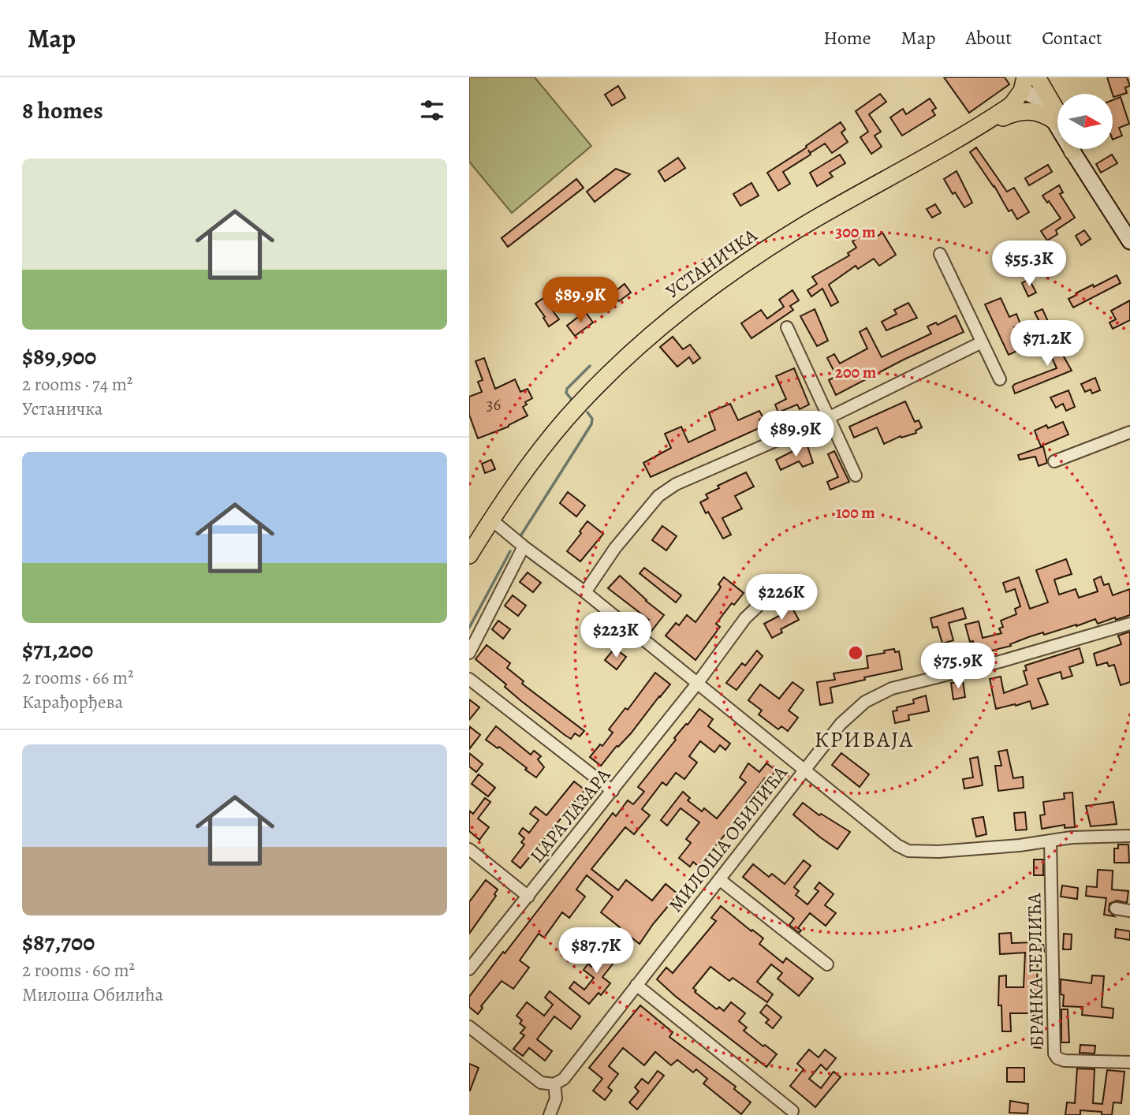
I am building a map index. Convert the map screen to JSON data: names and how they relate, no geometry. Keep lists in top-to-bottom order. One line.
{"streets":{"main road":["УСТАНИЧКА"],"street":["ЦАРА ЛАЗАРА","МИЛОША ОБИЛИЋА","БРАНКА ГЕРЛИЋА"]},"districts":["КРИВАЈА"],"house_numbers":["36"],"north":"right","page":{"header":"Map","nav":["Home","Map","About","Contact"],"heading":"8 homes","list":[{"name":"$89,900","note":"2 rooms · 74 m² · Устаничка"},{"name":"$71,200","note":"2 rooms · 66 m² · Карађорђева"},{"name":"$87,700","note":"2 rooms · 60 m² · Милоша Обилића"}],"price":["$55.3K","$89.9K","$71.2K","$89.9K","$226K","$223K","$75.9K","$87.7K"]},"rings":["300 m","200 m","100 m"]}
